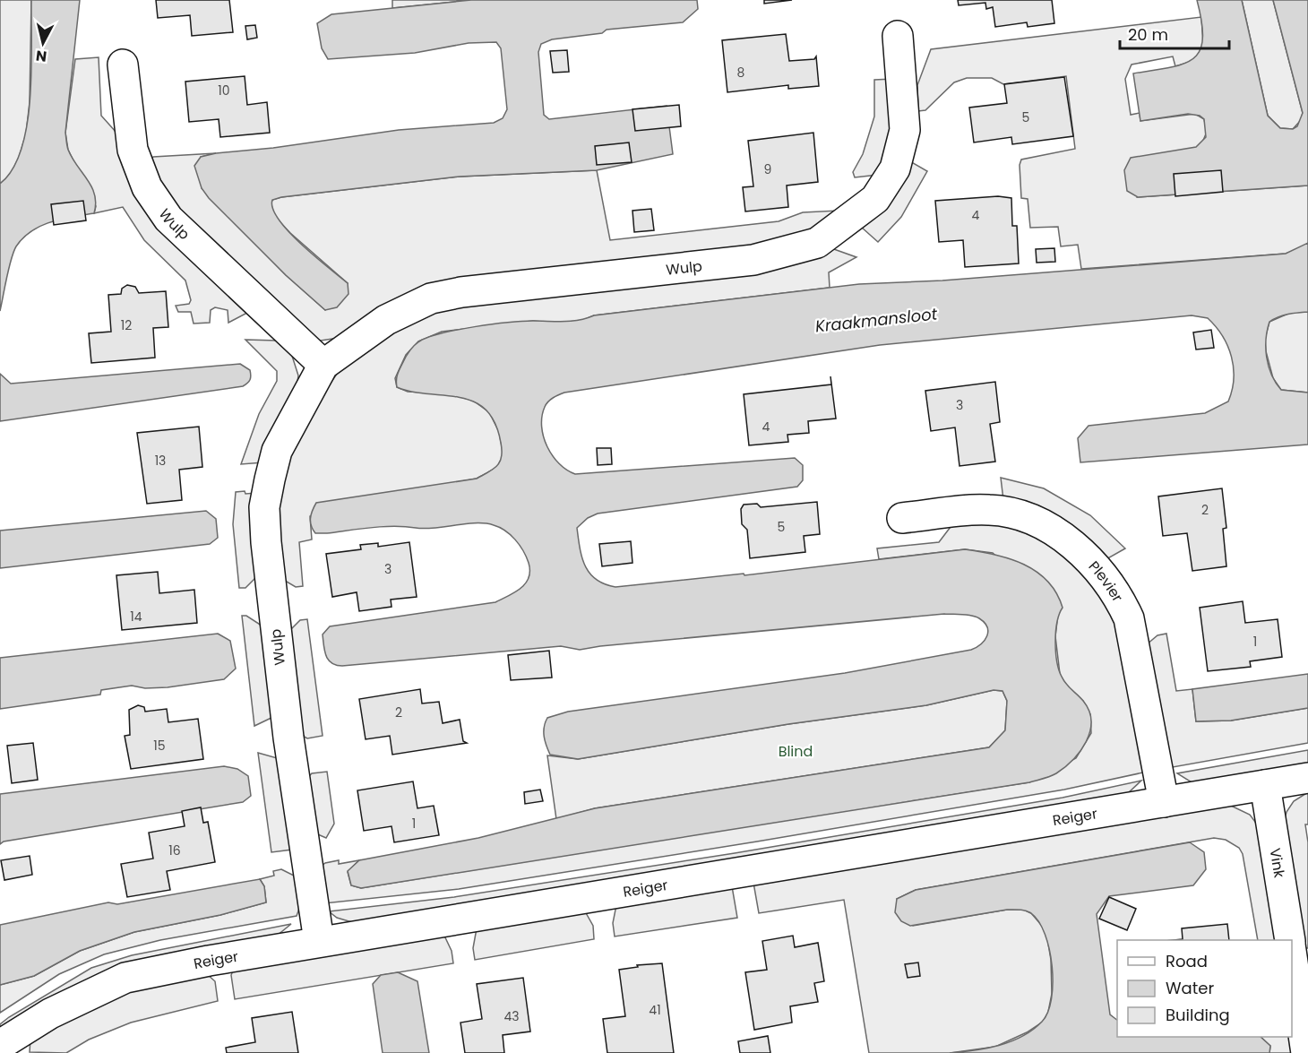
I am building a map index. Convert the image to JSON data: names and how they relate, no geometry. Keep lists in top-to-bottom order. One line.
{"streets":{"street":["Wulp","Plevier","Reiger","Vink"]},"crossings":[["Wulp","Reiger"],["Plevier","Reiger"],["Reiger","Vink"]],"water":["Kraakmansloot"],"parks":["Blind"],"house_numbers":["8","10","5","9","4","12","3","4","13","2","5","3","14","1","2","15","1","16","41","43"],"legend":["Road","Water","Building"],"scale_bar":"20 m","north":"bottom"}
